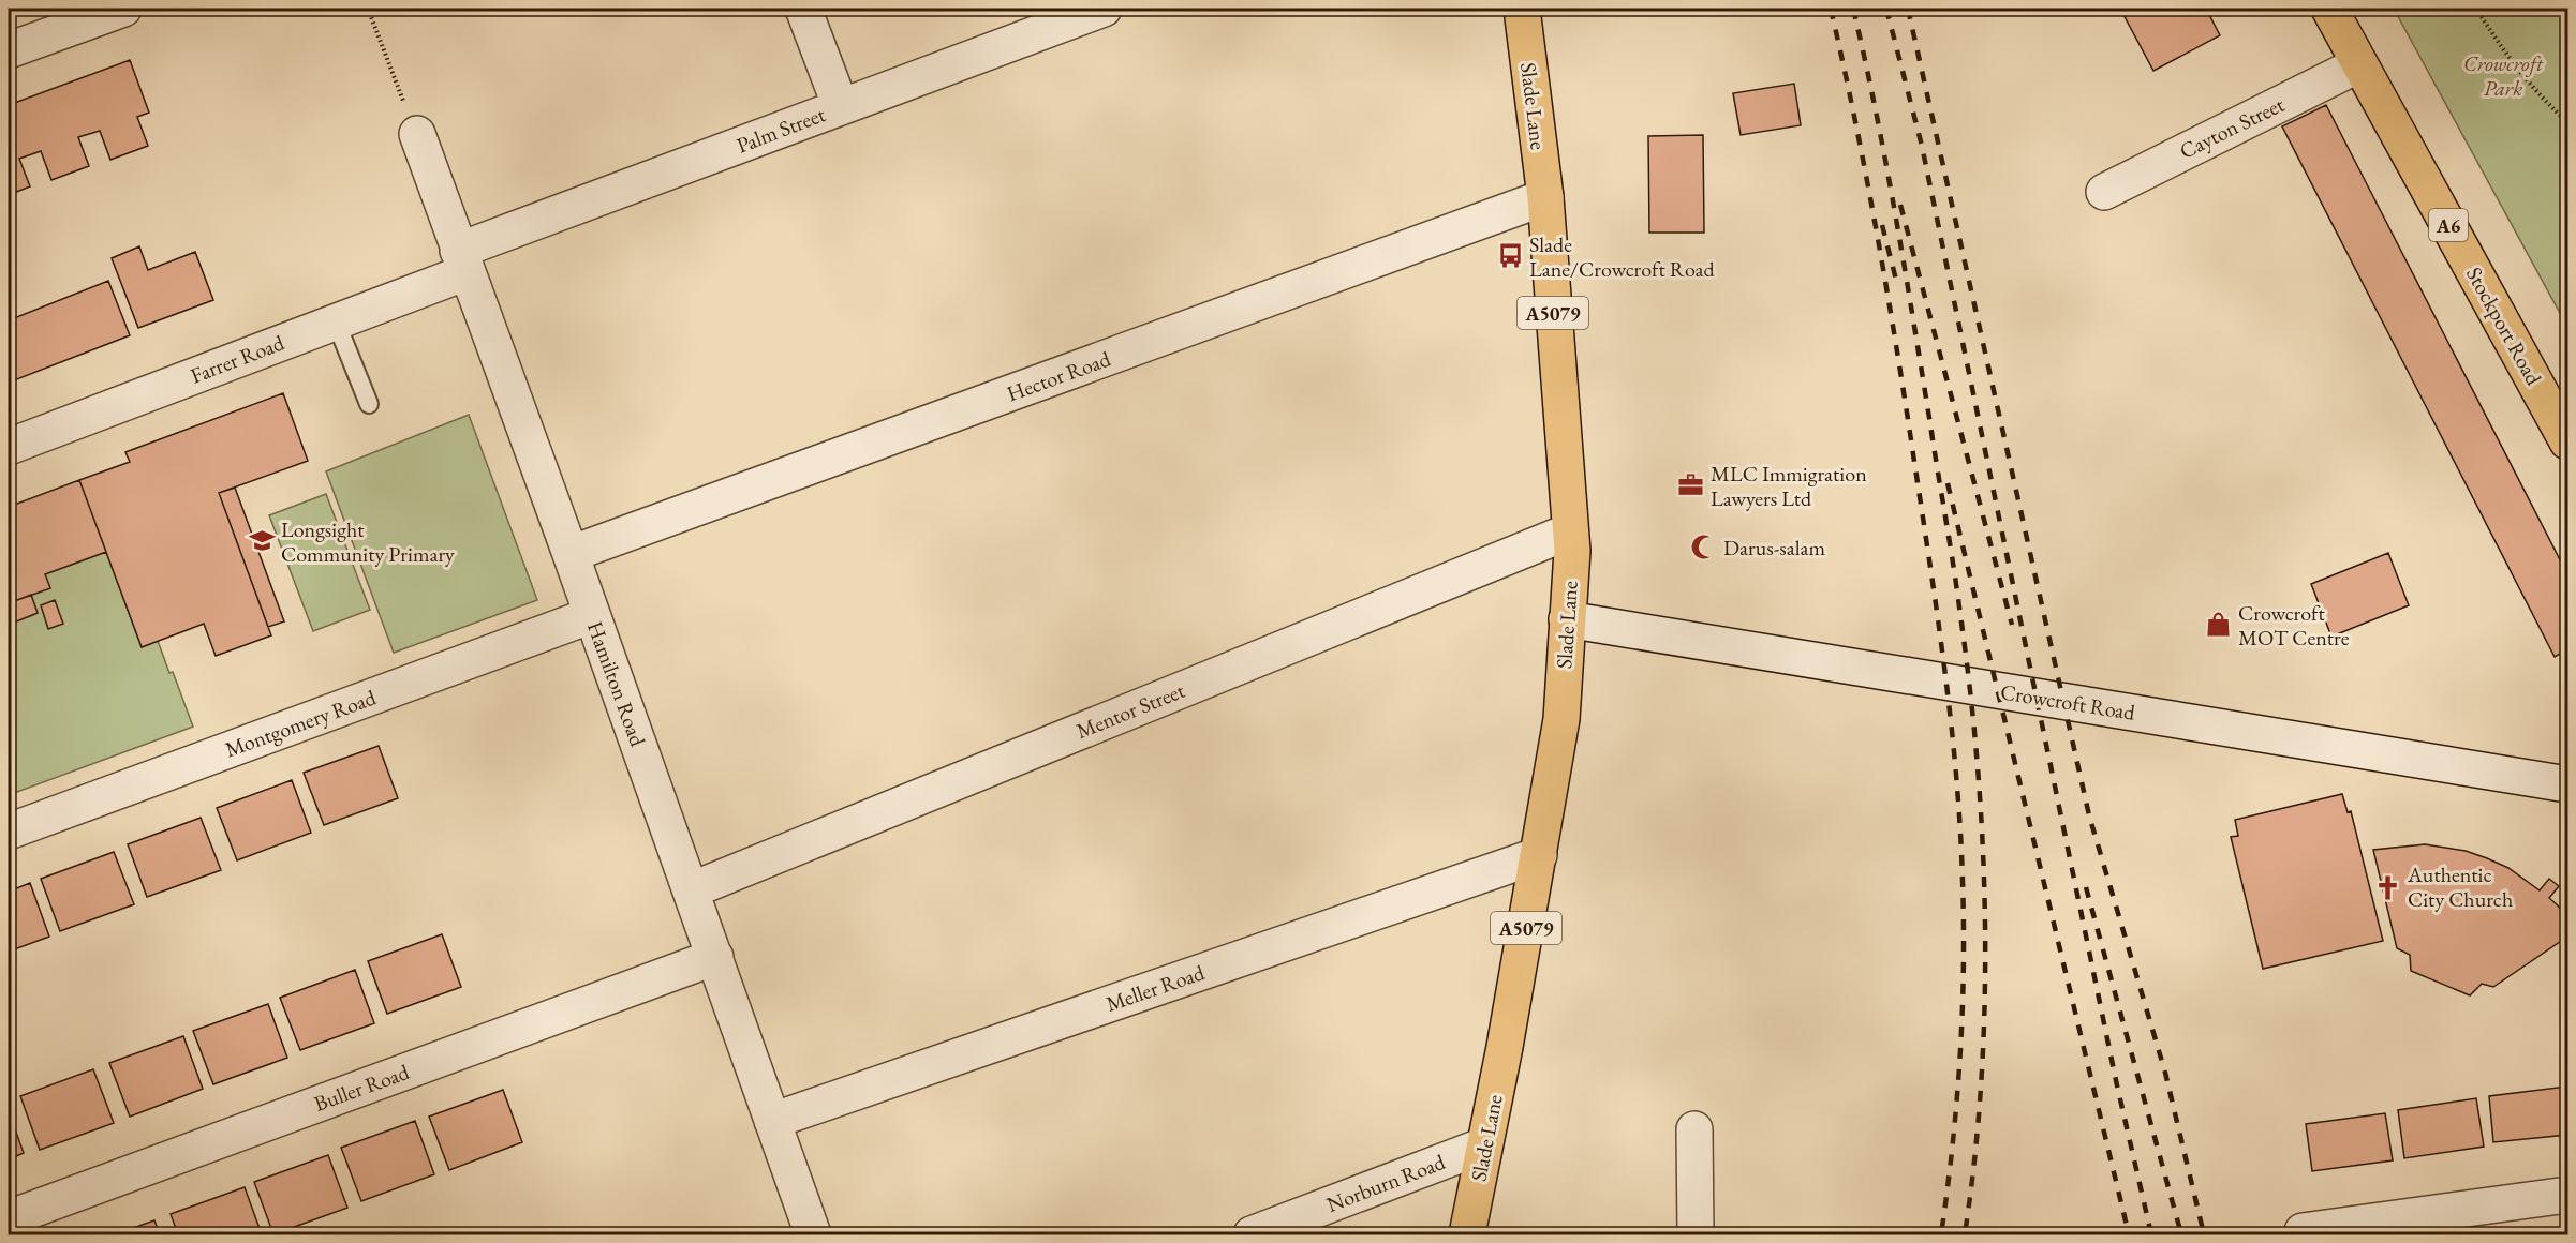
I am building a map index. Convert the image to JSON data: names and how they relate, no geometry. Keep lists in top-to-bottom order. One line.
{"streets":{"main road":["Slade Lane","A6","A5079","Stockport Road"],"street":["Cayton Street","Palm Street","Farrer Road","Hector Road","Hamilton Road","Crowcroft Road","Mentor Street","Montgomery Road","Meller Road","Buller Road","Norburn Road"]},"crossings":[["Slade Lane","Hector Road"],["Slade Lane","Crowcroft Road"],["Slade Lane","Mentor Street"],["Slade Lane","Meller Road"],["Slade Lane","Norburn Road"],["Cayton Street","Stockport Road"],["Palm Street","Farrer Road"],["Palm Street","Hamilton Road"],["Farrer Road","Hamilton Road"],["Hector Road","Hamilton Road"],["Hamilton Road","Mentor Street"],["Hamilton Road","Montgomery Road"],["Hamilton Road","Meller Road"],["Hamilton Road","Buller Road"]],"parks":["Crowcroft Park"],"places":{"bus stop":["Slade Lane/Crowcroft Road"],"office":["MLC Immigration Lawyers Ltd"],"school or university":["Longsight Community Primary"],"mosque":["Darus-salam"],"shop":["Crowcroft MOT Centre"],"church":["Authentic City Church"]}}
